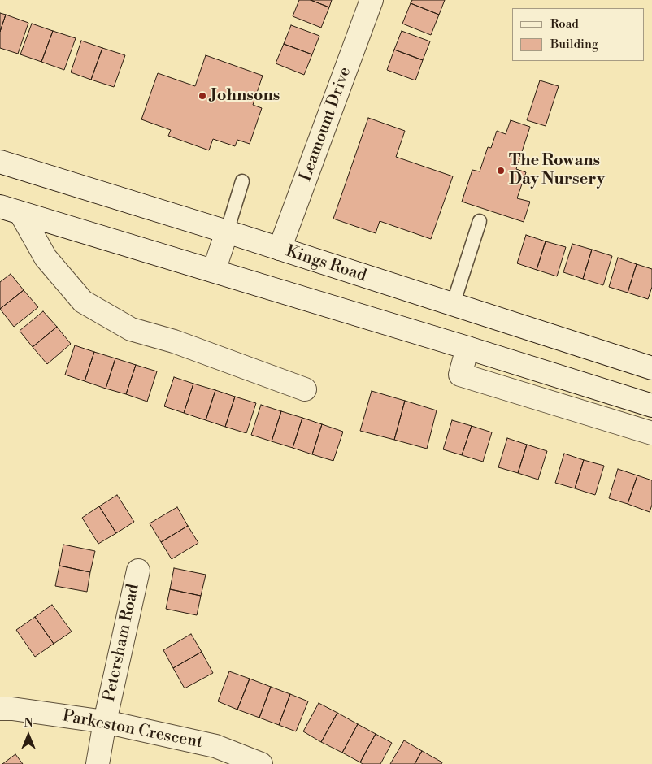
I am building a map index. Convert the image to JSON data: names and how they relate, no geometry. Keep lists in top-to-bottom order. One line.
{"streets":{"street":["Leamount Drive","Kings Road","Petersham Road","Parkeston Crescent"]},"crossings":[["Leamount Drive","Kings Road"],["Petersham Road","Parkeston Crescent"]],"places":["Johnsons","The Rowans Day Nursery"],"legend":["Road","Building"],"north":"top"}
